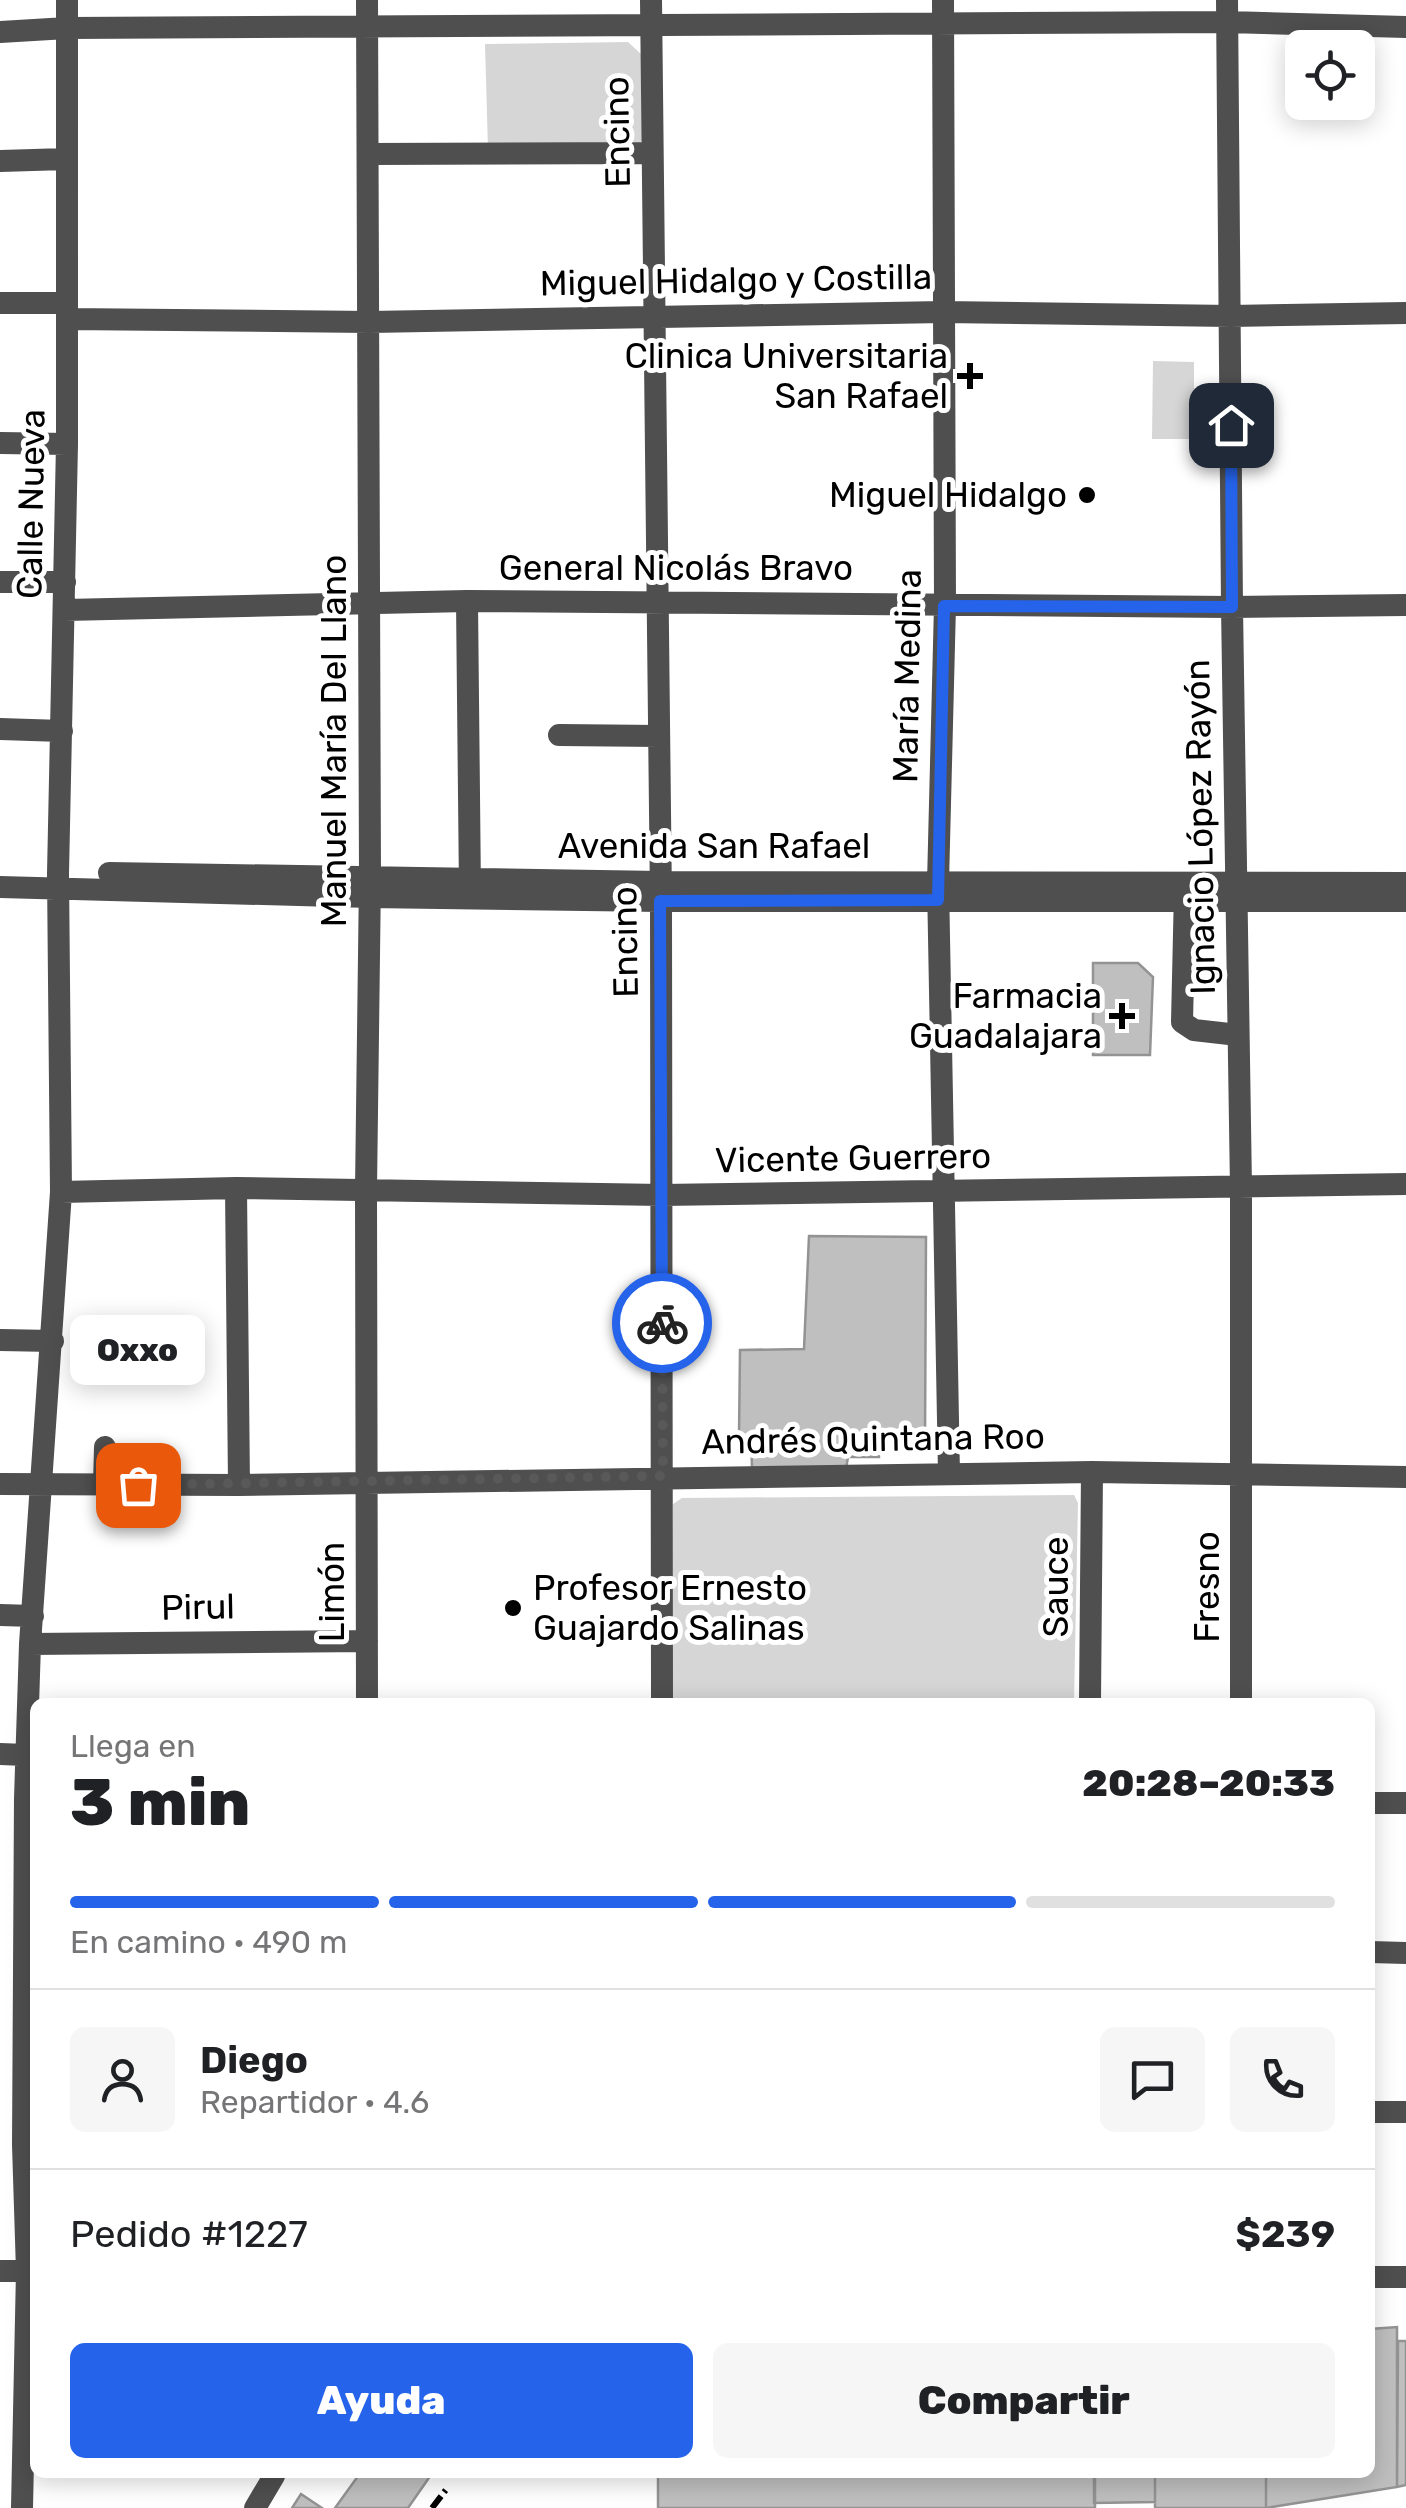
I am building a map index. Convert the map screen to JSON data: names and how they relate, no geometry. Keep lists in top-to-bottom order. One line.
{"streets":{"street":["Encino","Miguel Hidalgo y Costilla","Calle Nueva","General Nicolás Bravo","María Medina","Manuel María Del Llano","Ignacio López Rayón","Avenida San Rafael","Vicente Guerrero","Andrés Quintana Roo","Sauce","Fresno","Limón","Pirul"]},"crossings":[["Encino","Miguel Hidalgo y Costilla"],["Encino","General Nicolás Bravo"],["Encino","Avenida San Rafael"],["Encino","Vicente Guerrero"],["Encino","Andrés Quintana Roo"],["Miguel Hidalgo y Costilla","Calle Nueva"],["Miguel Hidalgo y Costilla","María Medina"],["Miguel Hidalgo y Costilla","Manuel María Del Llano"],["Miguel Hidalgo y Costilla","Ignacio López Rayón"],["Calle Nueva","General Nicolás Bravo"],["Calle Nueva","Avenida San Rafael"],["Calle Nueva","Vicente Guerrero"],["Calle Nueva","Andrés Quintana Roo"],["Calle Nueva","Pirul"],["General Nicolás Bravo","María Medina"],["General Nicolás Bravo","Manuel María Del Llano"],["General Nicolás Bravo","Ignacio López Rayón"],["María Medina","Avenida San Rafael"],["María Medina","Vicente Guerrero"],["María Medina","Andrés Quintana Roo"],["Manuel María Del Llano","Avenida San Rafael"],["Manuel María Del Llano","Vicente Guerrero"],["Manuel María Del Llano","Andrés Quintana Roo"],["Manuel María Del Llano","Limón"],["Ignacio López Rayón","Avenida San Rafael"],["Ignacio López Rayón","Vicente Guerrero"],["Ignacio López Rayón","Andrés Quintana Roo"],["Ignacio López Rayón","Fresno"],["Andrés Quintana Roo","Sauce"],["Andrés Quintana Roo","Fresno"],["Andrés Quintana Roo","Limón"],["Limón","Pirul"]],"places":{"health":["Clinica Universitaria San Rafael","Farmacia Guadalajara"],"other":["Miguel Hidalgo","Oxxo","Profesor Ernesto Guajardo Salinas"]},"page":{"bubble":"Oxxo","heading":["3 min","Llega en","20:28–20:33"],"panel":["Diego","Repartidor · 4.6","Pedido #1227","$239"],"bar":"En camino · 490 m","buttons":["Ayuda","Compartir"]}}
